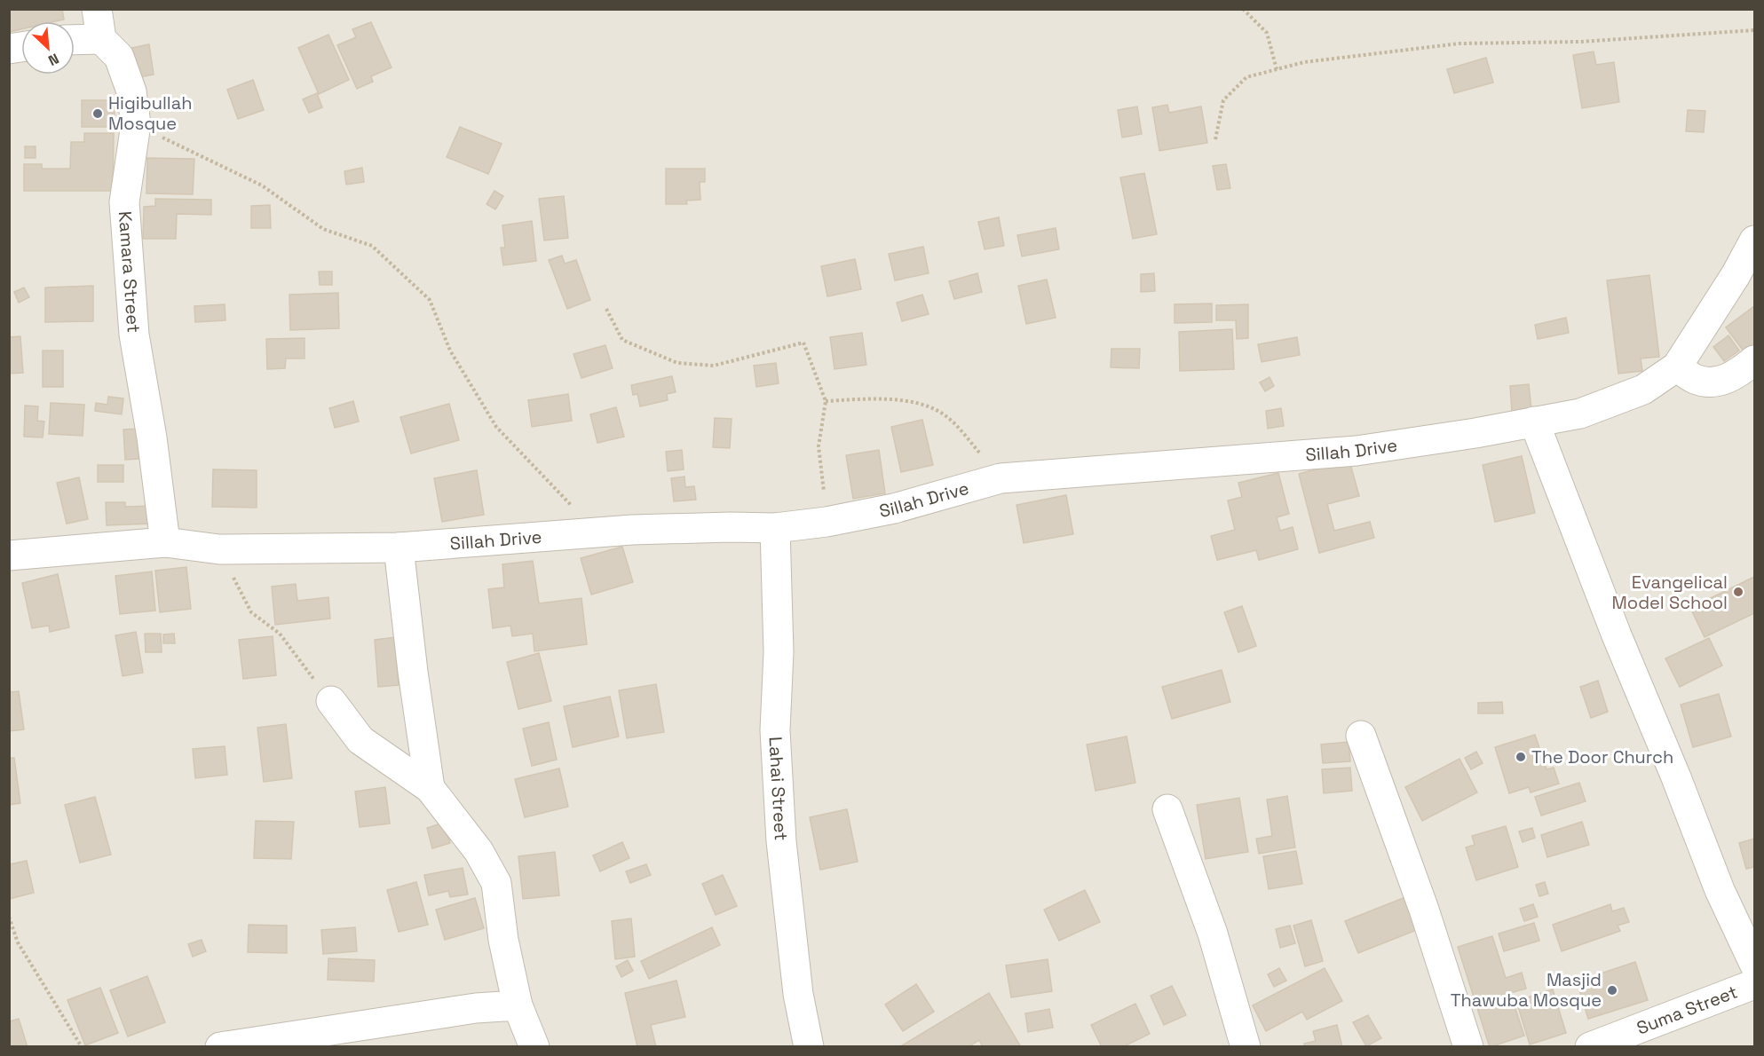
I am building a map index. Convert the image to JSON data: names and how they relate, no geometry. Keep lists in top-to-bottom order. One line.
{"streets":{"street":["Kamara Street","Sillah Drive","Lahai Street","Suma Street"]},"crossings":[["Kamara Street","Sillah Drive"],["Sillah Drive","Lahai Street"]],"places":["Higibullah Mosque","Evangelical Model School","The Door Church","Masjid Thawuba Mosque"],"north":"bottom right"}
